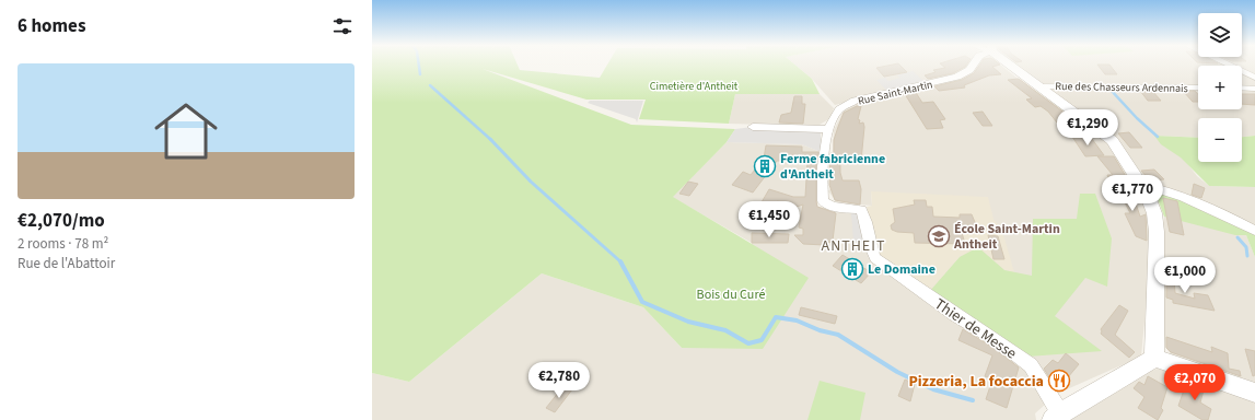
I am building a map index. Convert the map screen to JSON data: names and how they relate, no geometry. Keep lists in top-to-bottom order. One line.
{"streets":{"street":["Rue des Chasseurs Ardennais","Rue Saint-Martin","Thier de Messe"]},"crossings":[["Rue Saint-Martin","Thier de Messe"]],"districts":["ANTHEIT"],"parks":["Cimetière d'Antheit","Bois du Curé"],"places":{"building":["Ferme fabricienne d'Antheit","Le Domaine"],"school or university":["École Saint-Martin Antheit"],"restaurant":["Pizzeria, La focaccia"]},"page":{"heading":"6 homes","map_buttons":["+","−"],"list":[{"name":"€2,070/mo","note":"2 rooms · 78 m² · Rue de l'Abattoir"}],"price":["€1,290","€1,770","€1,450","€1,000","€2,780","€2,070"]}}
